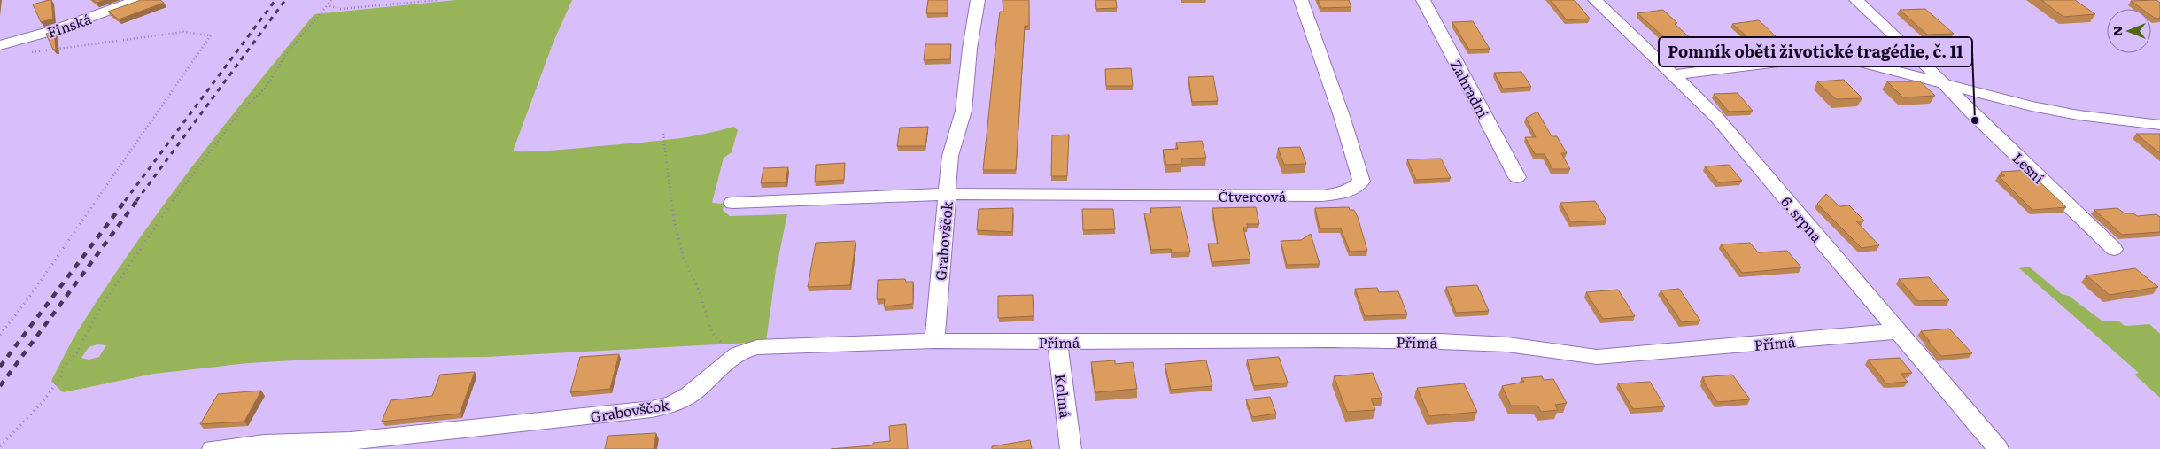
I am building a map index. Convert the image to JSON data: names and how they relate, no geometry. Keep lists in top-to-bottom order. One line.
{"streets":{"street":["Finská","Zahradní","Lesní","Čtvercová","6. srpna","Grabovščok","Přímá","Kolmá"]},"crossings":[["Lesní","6. srpna"],["Čtvercová","Grabovščok"],["6. srpna","Přímá"],["Grabovščok","Přímá"],["Přímá","Kolmá"]],"places":["Pomník oběti životické tragédie, č. 11"],"north":"left"}
